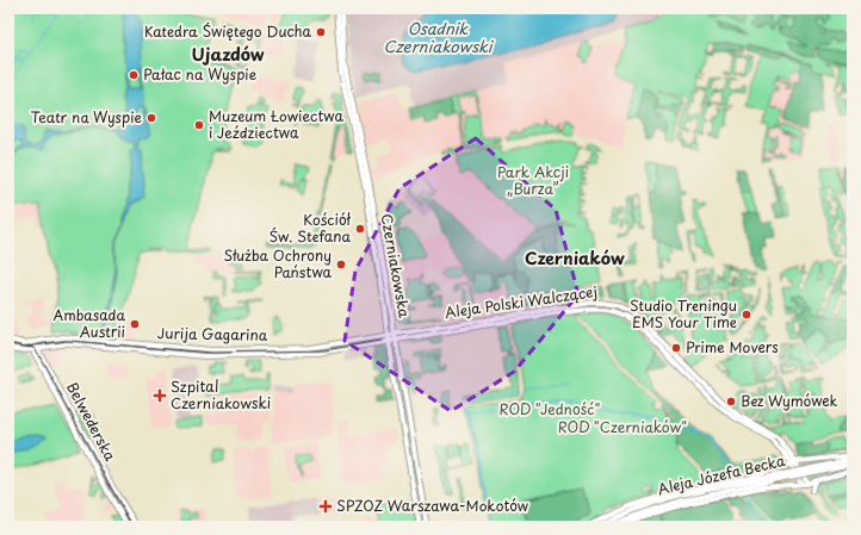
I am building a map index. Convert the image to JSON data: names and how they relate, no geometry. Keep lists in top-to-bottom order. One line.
{"streets":{"main road":["Czerniakowska","Aleja Polski Walczącej","Jurija Gagarina","Belwederska","Aleja Józefa Becka"]},"crossings":[["Czerniakowska","Aleja Polski Walczącej"],["Czerniakowska","Jurija Gagarina"],["Aleja Polski Walczącej","Jurija Gagarina"],["Aleja Polski Walczącej","Aleja Józefa Becka"],["Jurija Gagarina","Belwederska"]],"districts":["Ujazdów","Czerniaków"],"water":["Osadnik Czerniakowski"],"parks":["Park Akcji „Burza”","ROD \"Jedność\"","ROD \"Czerniaków\""],"places":{"other":["Katedra Świętego Ducha","Pałac na Wyspie","Teatr na Wyspie","Muzeum Łowiectwa i Jeździectwa","Kościół Św. Stefana","Służba Ochrony Państwa","Studio Treningu EMS Your Time","Ambasada Austrii","Prime Movers","Bez Wymówek"],"health":["Szpital Czerniakowski","SPZOZ Warszawa-Mokotów"]}}
